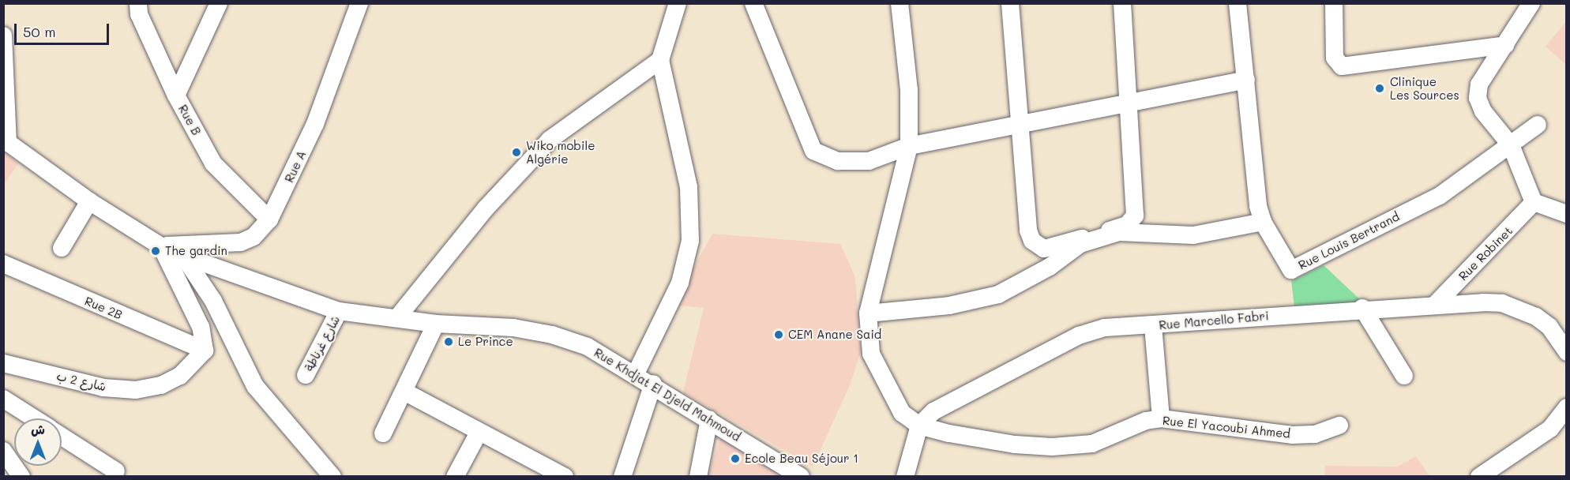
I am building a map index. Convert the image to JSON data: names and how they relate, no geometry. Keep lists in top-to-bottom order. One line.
{"streets":{"street":["Rue B","Rue A","Rue Louis Bertrand","Rue Robinet","Rue 2B","Rue Marcello Fabri","شارع غرناطة","شارع 2 ب","Rue Khdjat El Djeld Mahmoud","Rue El Yacoubi Ahmed"]},"crossings":[["Rue B","Rue A"],["Rue A","Rue Khdjat El Djeld Mahmoud"],["Rue Robinet","Rue Marcello Fabri"],["Rue 2B","شارع 2 ب"],["Rue Marcello Fabri","Rue El Yacoubi Ahmed"],["شارع غرناطة","Rue Khdjat El Djeld Mahmoud"]],"places":["Clinique Les Sources","Wiko mobile Algérie","The gardin","CEM Anane Said","Le Prince","Ecole Beau Séjour 1"],"scale_bar":"50 m","north":"top"}
